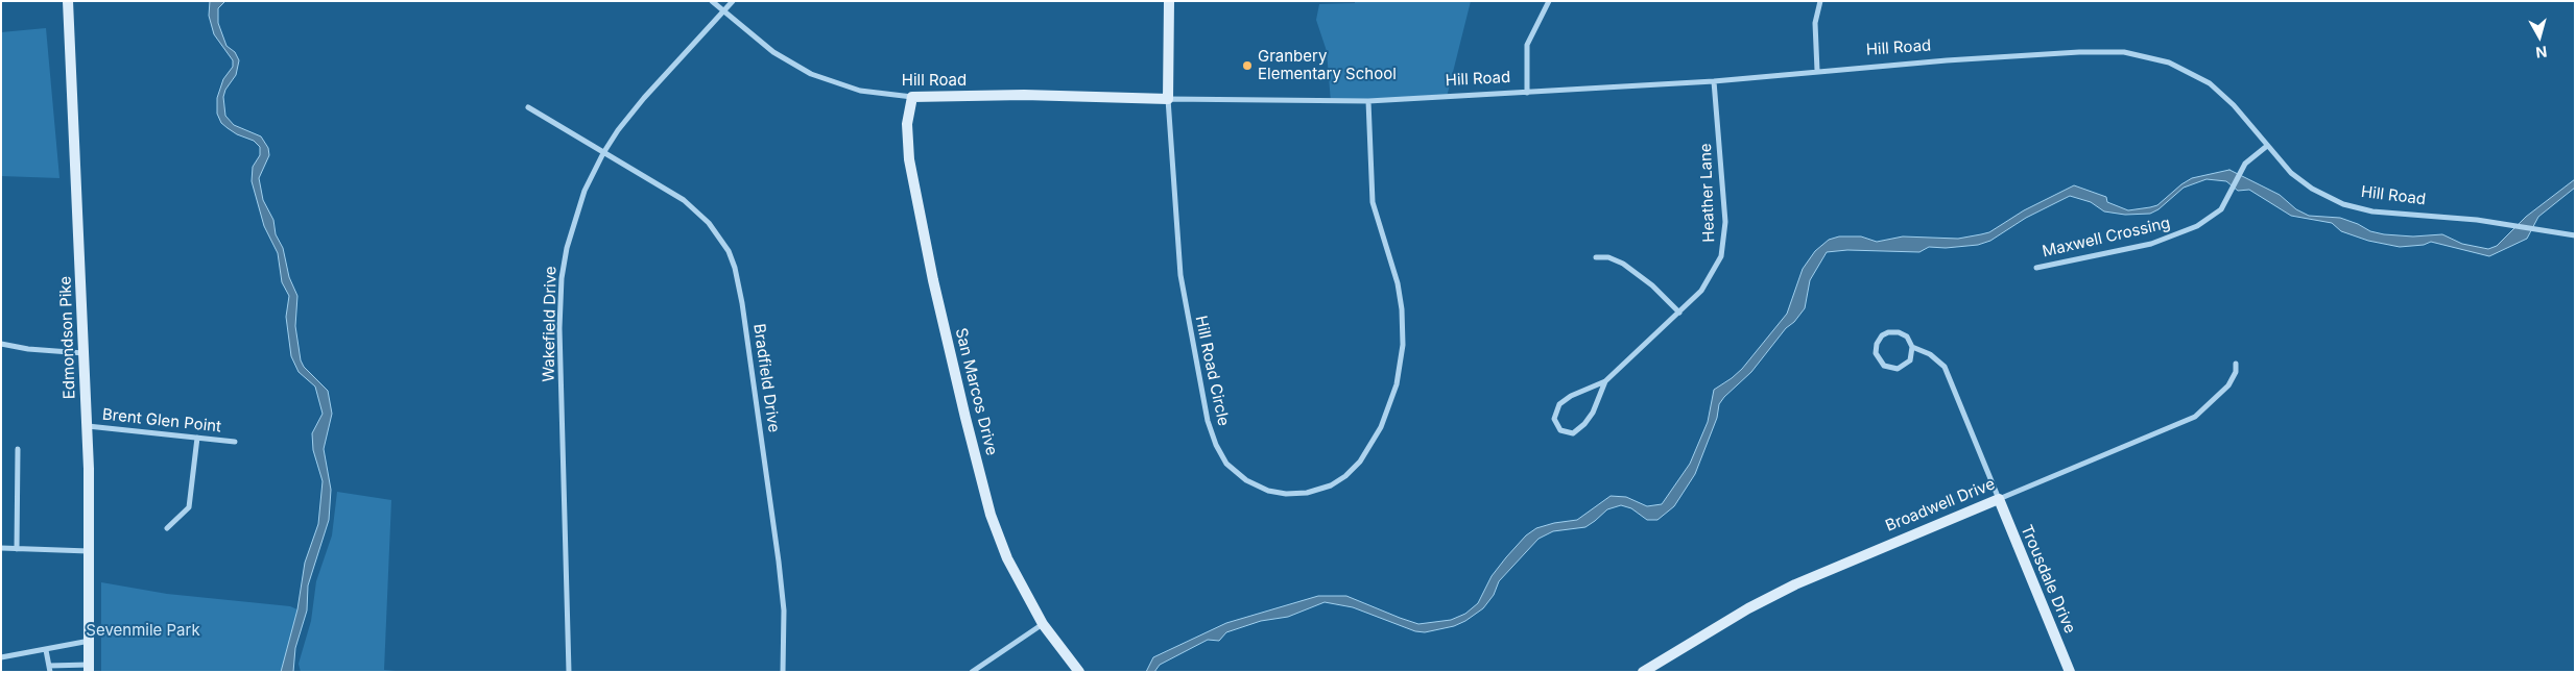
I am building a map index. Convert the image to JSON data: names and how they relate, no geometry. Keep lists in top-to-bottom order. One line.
{"streets":{"street":["Hill Road","Heather Lane","Maxwell Crossing","Wakefield Drive","Edmondson Pike","Hill Road Circle","Bradfield Drive","San Marcos Drive","Brent Glen Point","Broadwell Drive","Trousdale Drive"]},"crossings":[["Hill Road","Heather Lane"],["Hill Road","Maxwell Crossing"],["Hill Road","Wakefield Drive"],["Hill Road","Hill Road Circle"],["Hill Road","San Marcos Drive"],["Wakefield Drive","Bradfield Drive"],["Edmondson Pike","Brent Glen Point"],["Broadwell Drive","Trousdale Drive"]],"parks":["Sevenmile Park"],"places":["Granbery Elementary School"],"north":"bottom"}
